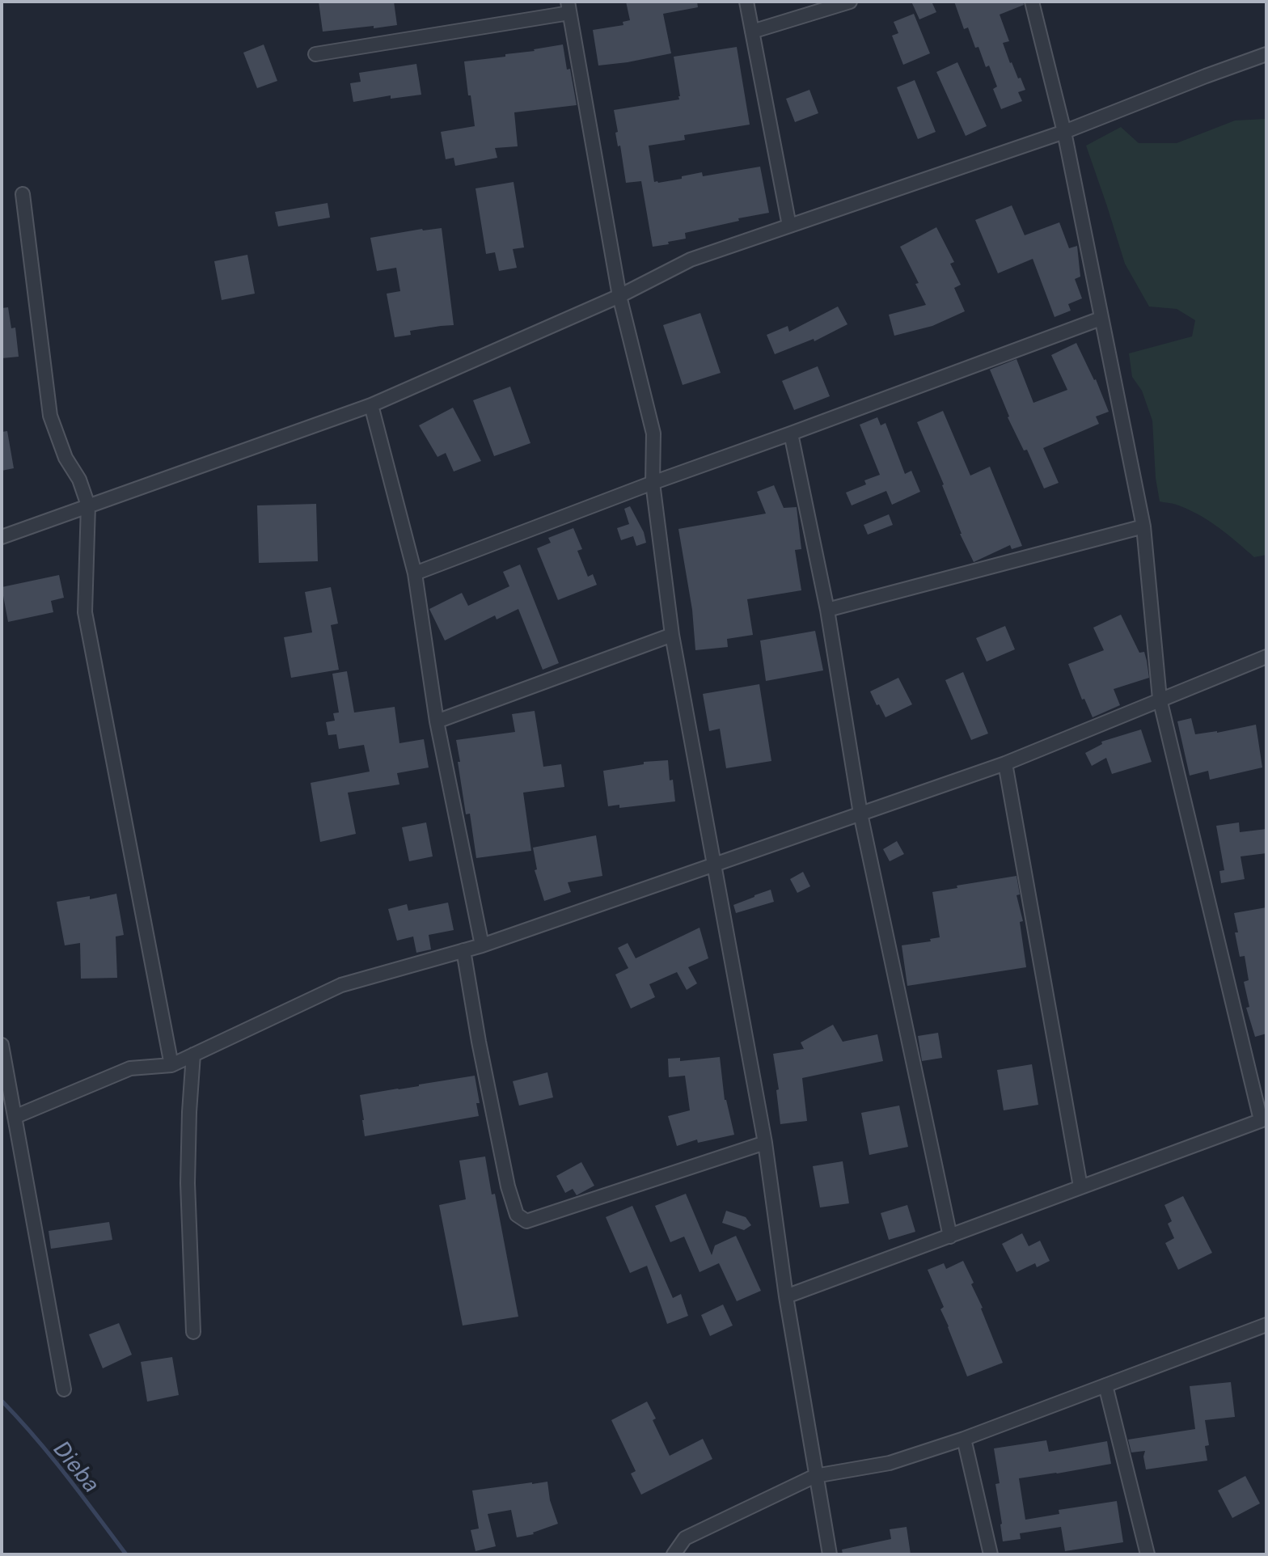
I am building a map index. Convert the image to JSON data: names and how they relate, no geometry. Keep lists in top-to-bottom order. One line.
{"water":["Dieba"]}
